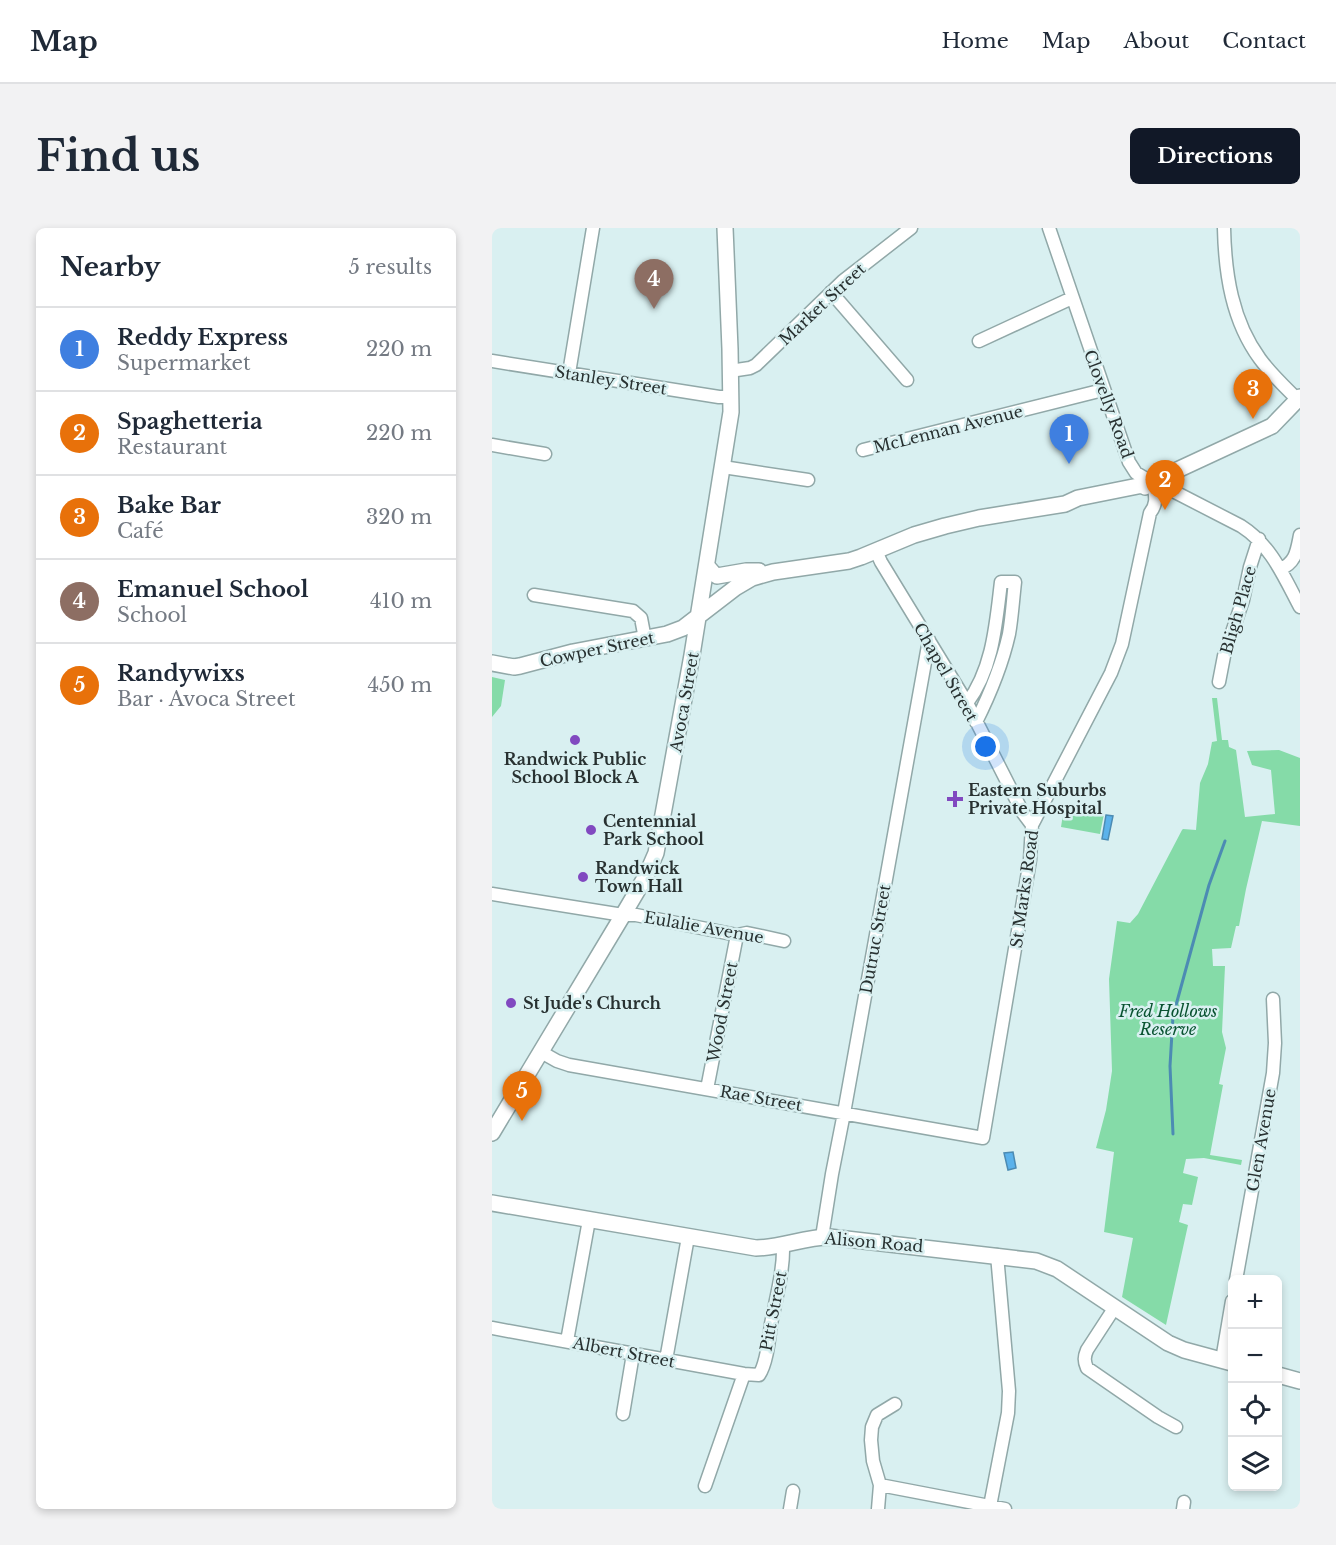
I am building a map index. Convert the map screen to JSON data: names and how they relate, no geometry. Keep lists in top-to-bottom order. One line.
{"streets":{"main road":["Cowper Street","Avoca Street","Alison Road"],"street":["Market Street","Stanley Street","Clovelly Road","McLennan Avenue","Bligh Place","Chapel Street","St Marks Road","Eulalie Avenue","Dutruc Street","Wood Street","Rae Street","Glen Avenue","Pitt Street","Albert Street"]},"crossings":[["Market Street","Avoca Street"],["Stanley Street","Avoca Street"],["Clovelly Road","McLennan Avenue"],["Clovelly Road","Bligh Place"],["Clovelly Road","St Marks Road"],["Cowper Street","Avoca Street"],["Chapel Street","St Marks Road"],["Chapel Street","Dutruc Street"],["Avoca Street","Eulalie Avenue"],["Avoca Street","Rae Street"],["St Marks Road","Rae Street"],["Eulalie Avenue","Wood Street"],["Dutruc Street","Rae Street"],["Dutruc Street","Alison Road"],["Wood Street","Rae Street"],["Alison Road","Pitt Street"],["Pitt Street","Albert Street"]],"parks":["Fred Hollows Reserve"],"places":{"other":["Randwick Public School Block A","Centennial Park School","Randwick Town Hall","St Jude's Church"],"health":["Eastern Suburbs Private Hospital"]},"page":{"header":"Map","nav":["Home","Map","About","Contact"],"buttons":"Directions","title":"Find us","heading":["Nearby","5 results"],"pins":["4","3","1","2","5"],"list":[{"mark":"1","name":"Reddy Express","note":"Supermarket","value":"220 m"},{"mark":"2","name":"Spaghetteria","note":"Restaurant","value":"220 m"},{"mark":"3","name":"Bake Bar","note":"Café","value":"320 m"},{"mark":"4","name":"Emanuel School","note":"School","value":"410 m"},{"mark":"5","name":"Randywixs","note":"Bar · Avoca Street","value":"450 m"}],"map_buttons":["+","−"]}}
